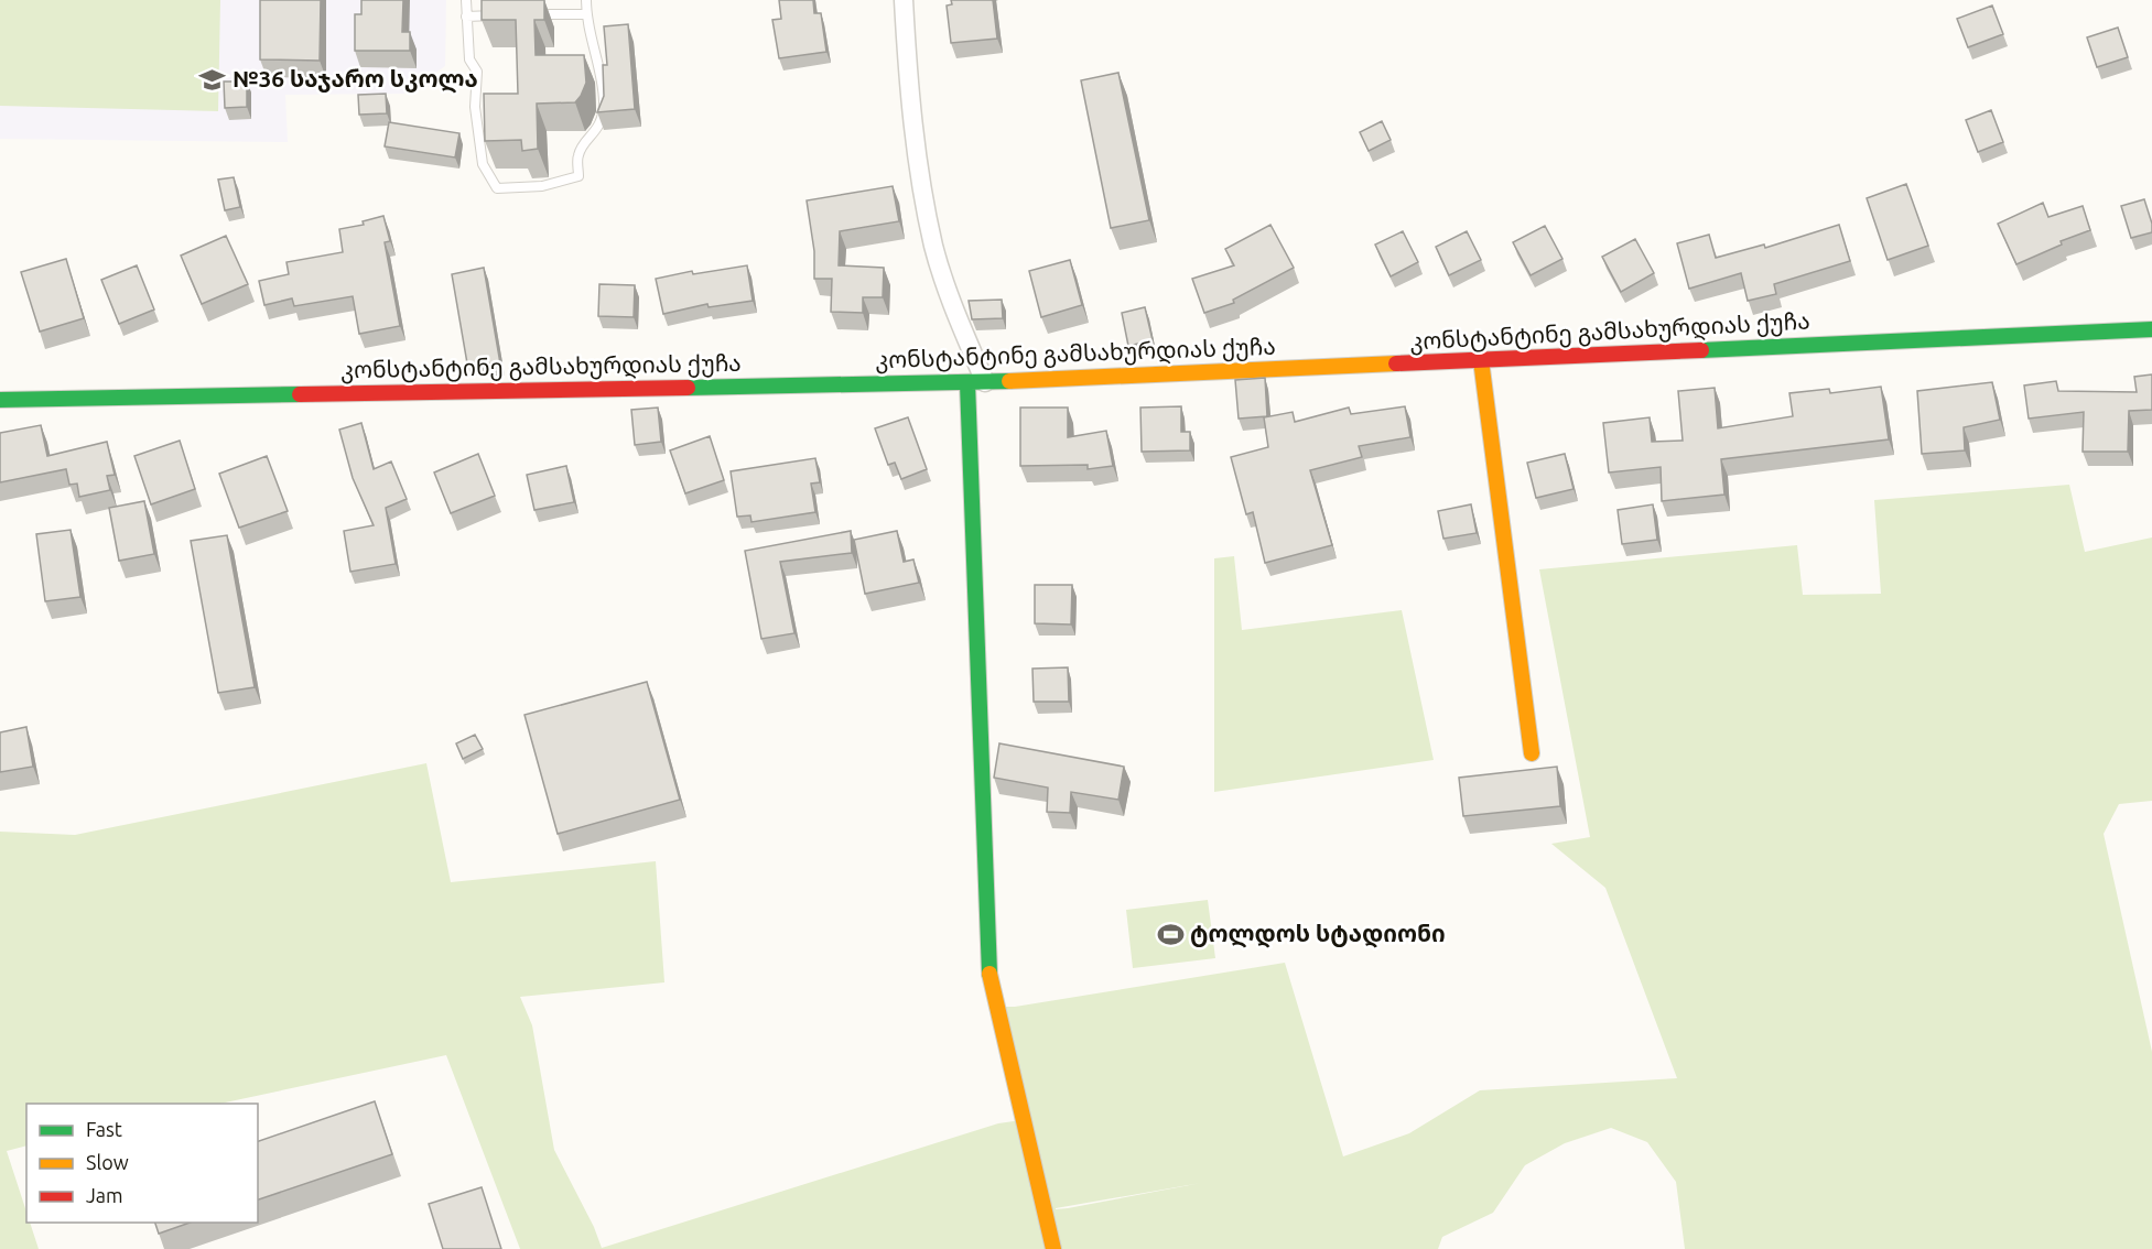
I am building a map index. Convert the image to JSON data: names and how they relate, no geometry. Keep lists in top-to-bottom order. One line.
{"streets":{"street":["კონსტანტინე გამსახურდიას ქუჩა"]},"places":{"school or university":["№36 საჯარო სკოლა"],"sports":["ტოლდოს სტადიონი"]},"legend":["Fast","Slow","Jam"]}
